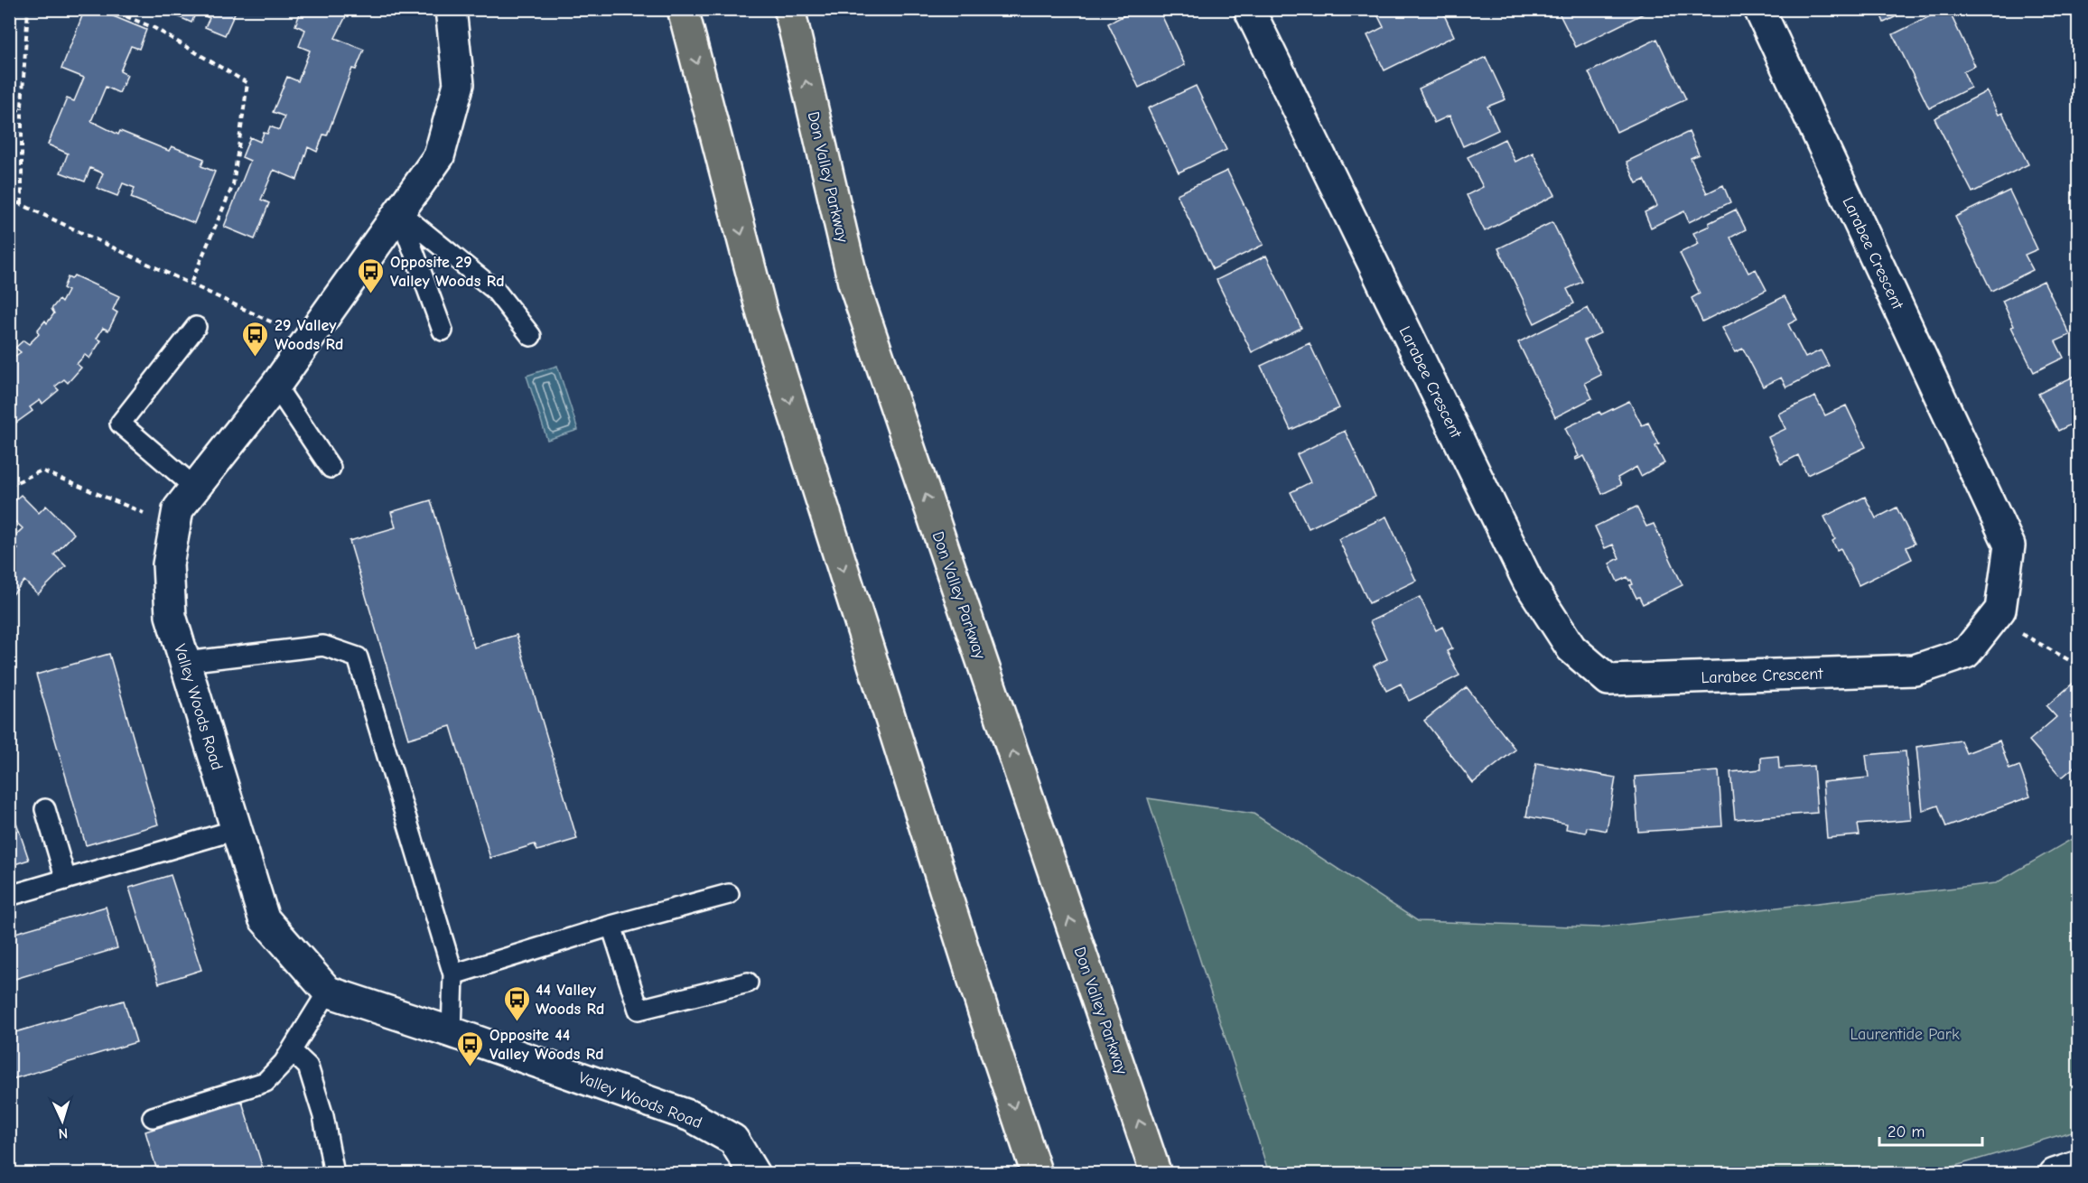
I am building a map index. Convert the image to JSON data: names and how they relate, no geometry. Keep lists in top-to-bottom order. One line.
{"streets":{"highway":["Don Valley Parkway"],"street":["Larabee Crescent","Valley Woods Road"]},"parks":["Laurentide Park"],"places":{"bus stop":["Opposite 29 Valley Woods Rd","29 Valley Woods Rd","44 Valley Woods Rd","Opposite 44 Valley Woods Rd"]},"scale_bar":"20 m","north":"bottom"}
